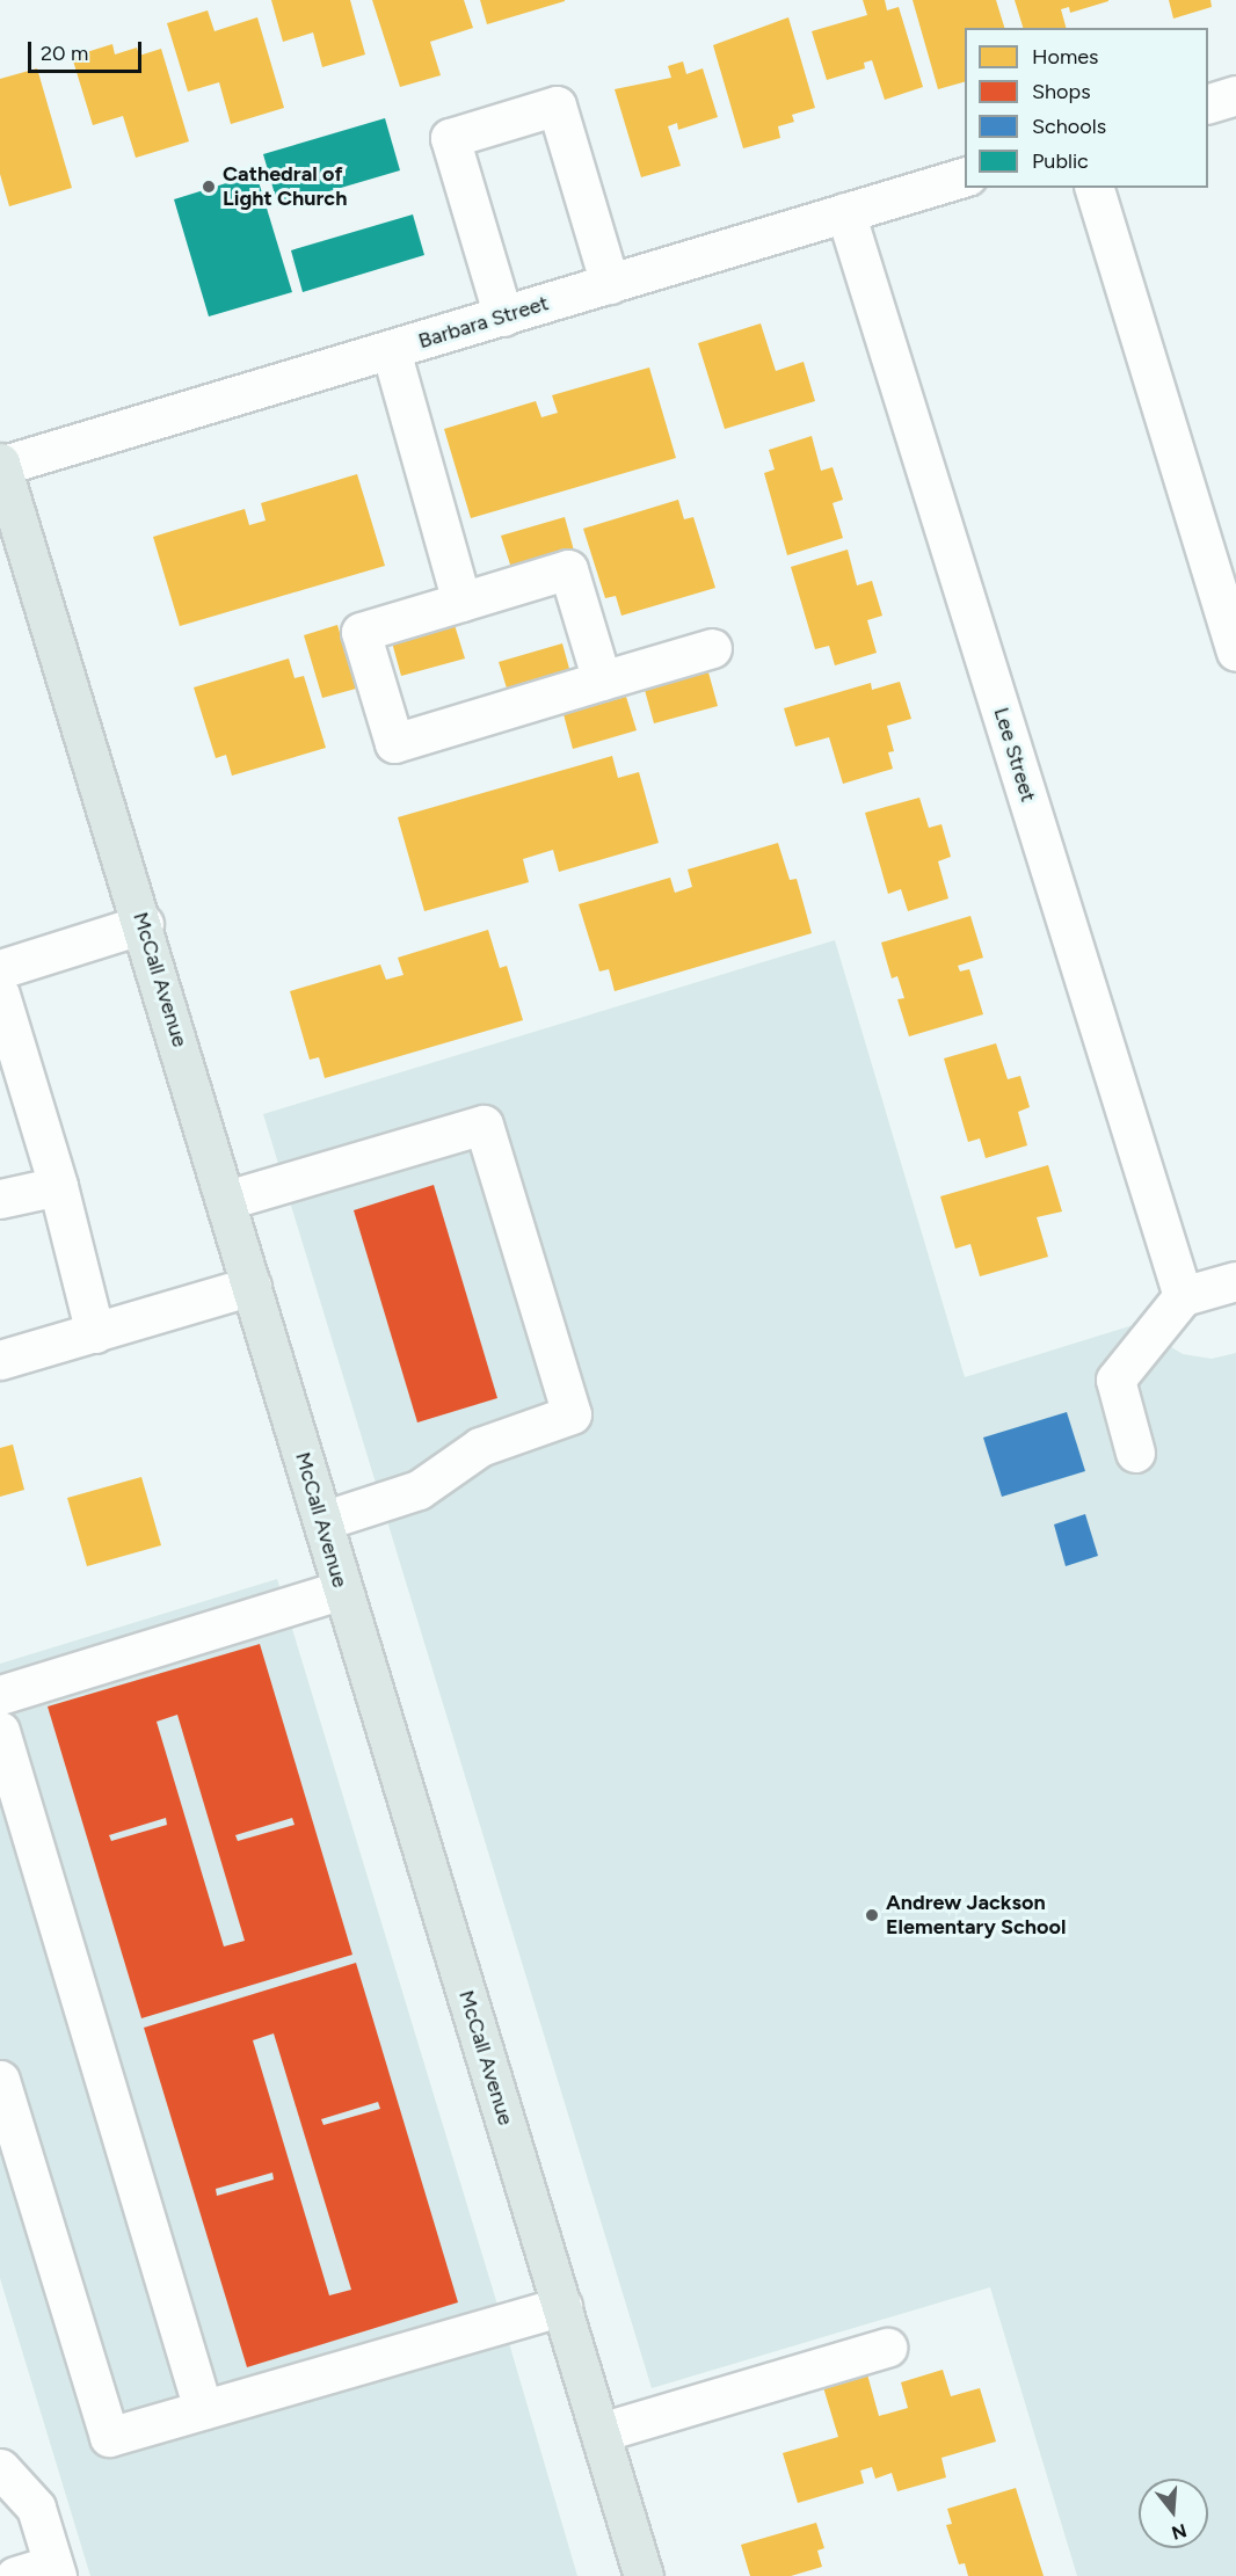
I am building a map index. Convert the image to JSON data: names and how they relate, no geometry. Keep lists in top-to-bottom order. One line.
{"streets":{"main road":["McCall Avenue"],"street":["Barbara Street","Lee Street"]},"crossings":[["Barbara Street","Lee Street"],["Barbara Street","McCall Avenue"]],"places":["Cathedral of Light Church","Andrew Jackson Elementary School"],"legend":["Homes","Shops","Schools","Public"],"scale_bar":"20 m","north":"bottom"}
